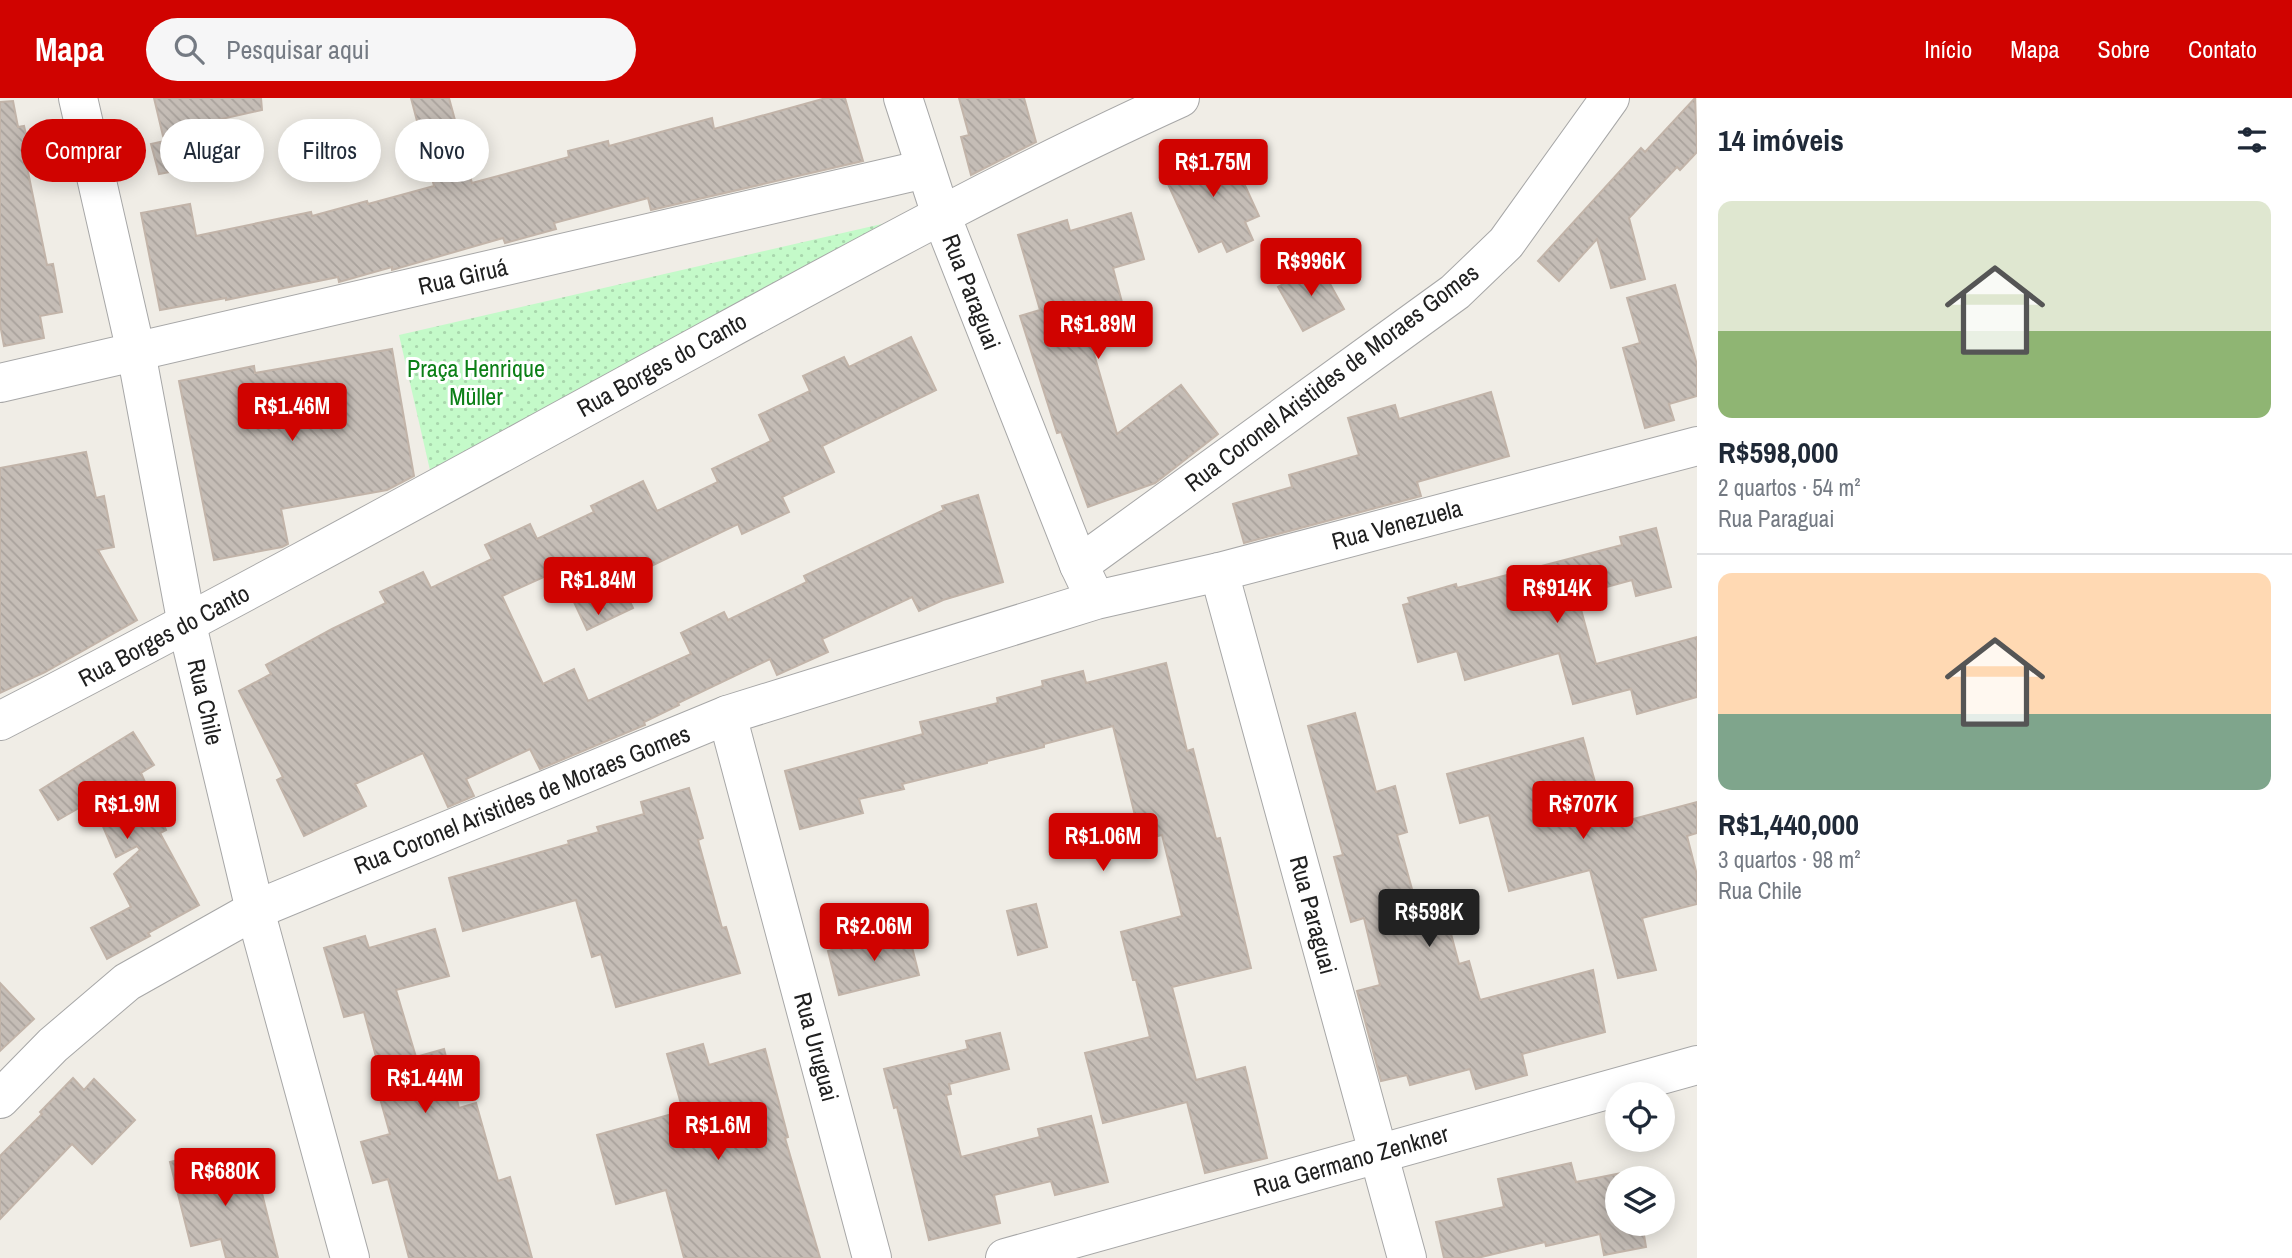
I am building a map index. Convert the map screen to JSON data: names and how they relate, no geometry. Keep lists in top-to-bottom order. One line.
{"streets":{"street":["Rua Giruá","Rua Paraguai","Rua Borges do Canto","Rua Coronel Aristides de Moraes Gomes","Rua Venezuela","Rua Chile","Rua Uruguai","Rua Germano Zenkner"]},"crossings":[["Rua Giruá","Rua Paraguai"],["Rua Giruá","Rua Chile"],["Rua Paraguai","Rua Borges do Canto"],["Rua Paraguai","Rua Coronel Aristides de Moraes Gomes"],["Rua Paraguai","Rua Venezuela"],["Rua Paraguai","Rua Germano Zenkner"],["Rua Borges do Canto","Rua Chile"],["Rua Coronel Aristides de Moraes Gomes","Rua Venezuela"],["Rua Coronel Aristides de Moraes Gomes","Rua Chile"],["Rua Coronel Aristides de Moraes Gomes","Rua Uruguai"]],"parks":["Praça Henrique Müller"],"page":{"header":"Mapa","search":"Pesquisar aqui","nav":["Início","Mapa","Sobre","Contato"],"heading":"14 imóveis","chip":["Comprar","Alugar","Filtros","Novo"],"price":["R$1.75M","R$996K","R$1.89M","R$1.46M","R$1.84M","R$914K","R$1.9M","R$707K","R$1.06M","R$598K","R$2.06M","R$1.44M","R$1.6M","R$680K"],"list":[{"name":"R$598,000","note":"2 quartos · 54 m² · Rua Paraguai"},{"name":"R$1,440,000","note":"3 quartos · 98 m² · Rua Chile"}]}}
